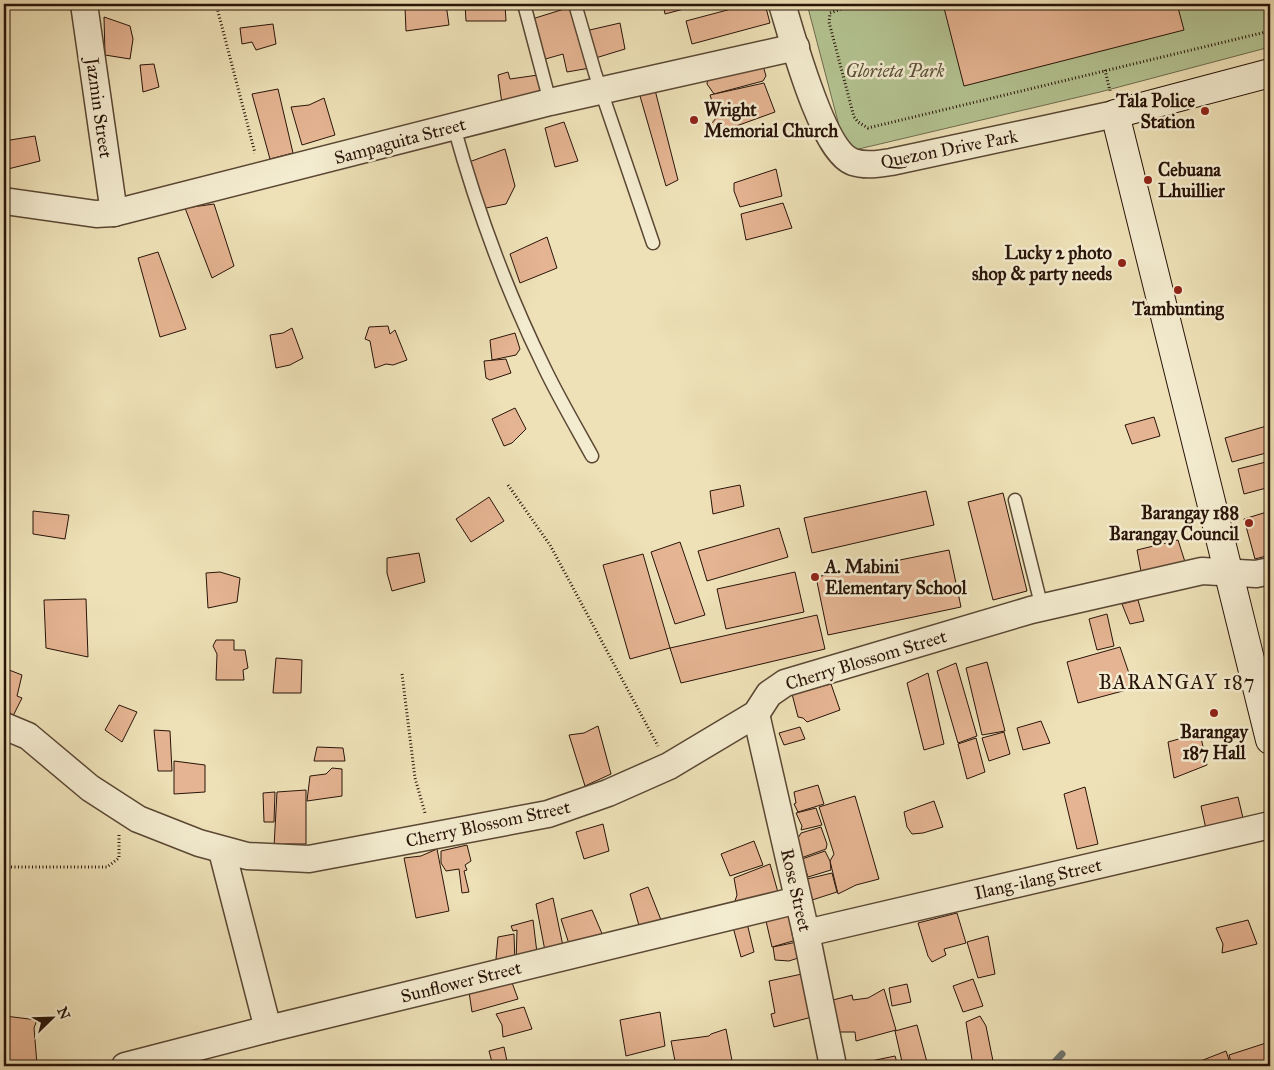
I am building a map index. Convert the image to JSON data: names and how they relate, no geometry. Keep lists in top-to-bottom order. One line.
{"streets":{"street":["Jazmin Street","Sampaguita Street","Quezon Drive Park","Cherry Blossom Street","Ilang-ilang Street","Rose Street","Sunflower Street"]},"crossings":[["Jazmin Street","Sampaguita Street"],["Sampaguita Street","Quezon Drive Park"],["Cherry Blossom Street","Rose Street"],["Ilang-ilang Street","Rose Street"],["Rose Street","Sunflower Street"]],"districts":["BARANGAY 187"],"parks":["Glorieta Park"],"places":["Tala Police Station","Wright Memorial Church","Cebuana Lhuillier","Lucky 2 photo shop & party needs","Tambunting","Barangay 188 Barangay Council","A. Mabini Elementary School","Barangay 187 Hall"],"north":"top right"}
